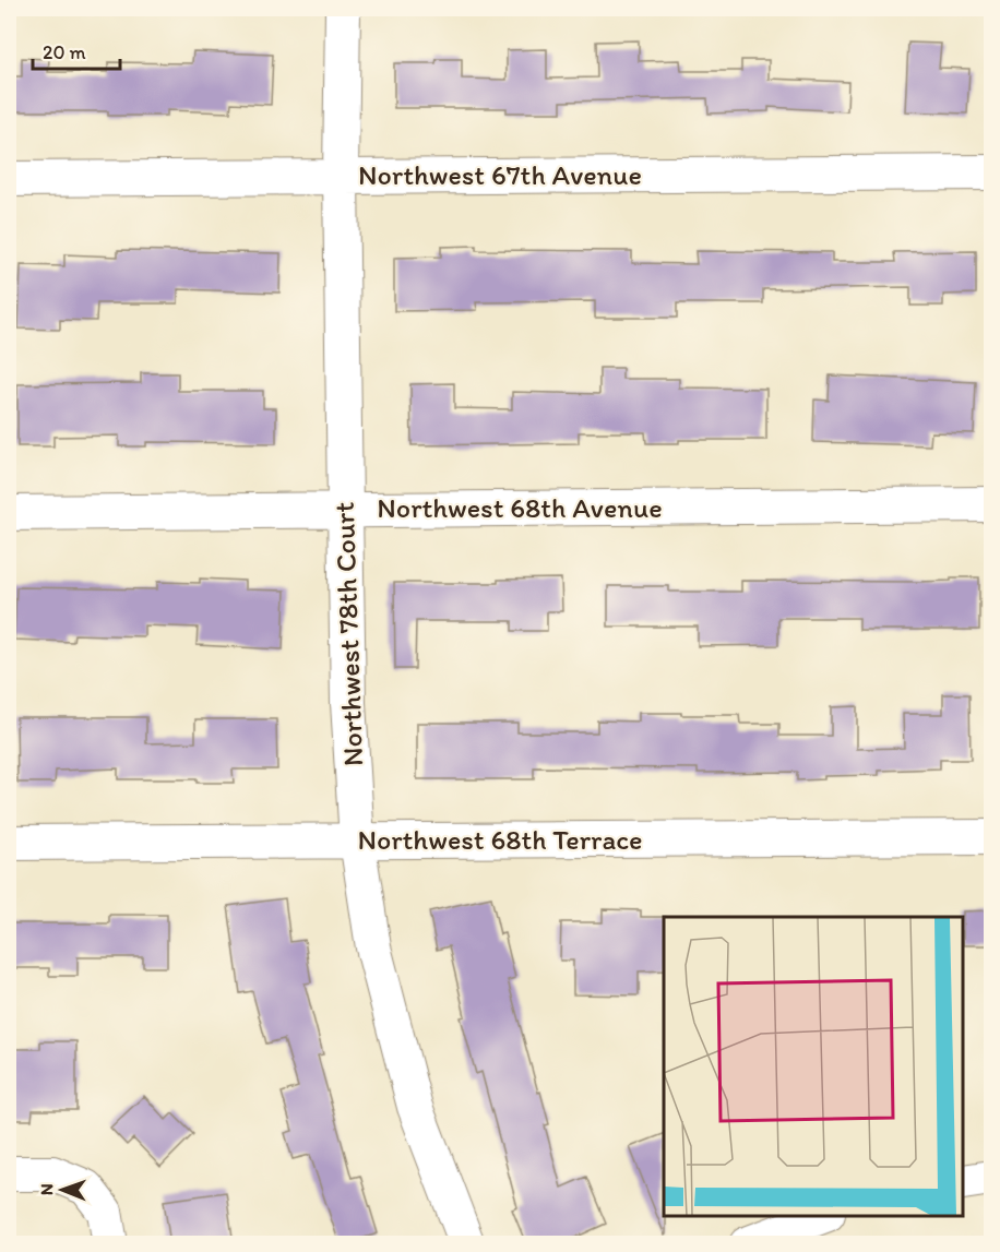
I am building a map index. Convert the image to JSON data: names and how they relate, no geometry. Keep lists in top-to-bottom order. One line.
{"streets":{"street":["Northwest 67th Avenue","Northwest 68th Avenue","Northwest 78th Court","Northwest 68th Terrace"]},"crossings":[["Northwest 67th Avenue","Northwest 78th Court"],["Northwest 68th Avenue","Northwest 78th Court"],["Northwest 78th Court","Northwest 68th Terrace"]],"scale_bar":"20 m","north":"left"}
